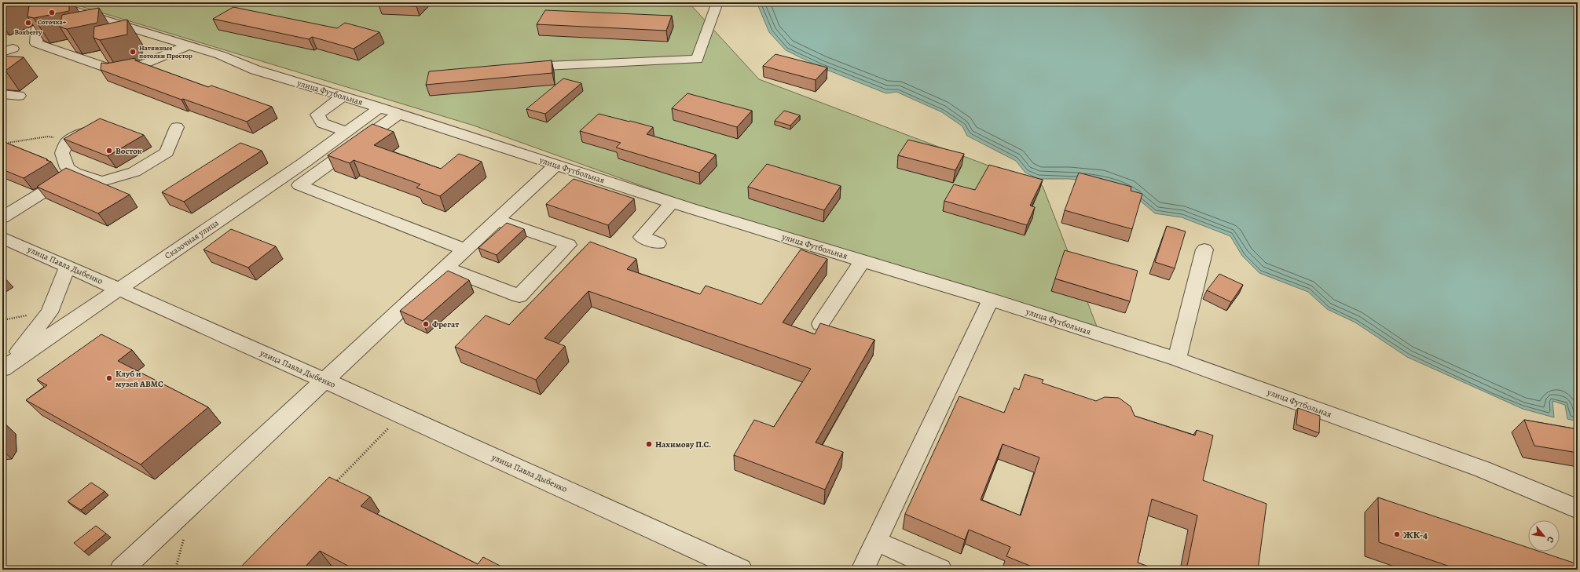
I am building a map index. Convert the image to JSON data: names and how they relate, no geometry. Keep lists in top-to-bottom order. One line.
{"streets":{"street":["улица Футбольная","Сказочная улица","улица Павла Дыбенко"]},"crossings":[["улица Футбольная","Сказочная улица"],["Сказочная улица","улица Павла Дыбенко"]],"places":["Соточка+","Boxberry","Натяжные потолки Простор","Восток","Фрегат","Клуб и музей АВМС","Нахимову П.С.","ЖК-4"],"north":"bottom right"}
